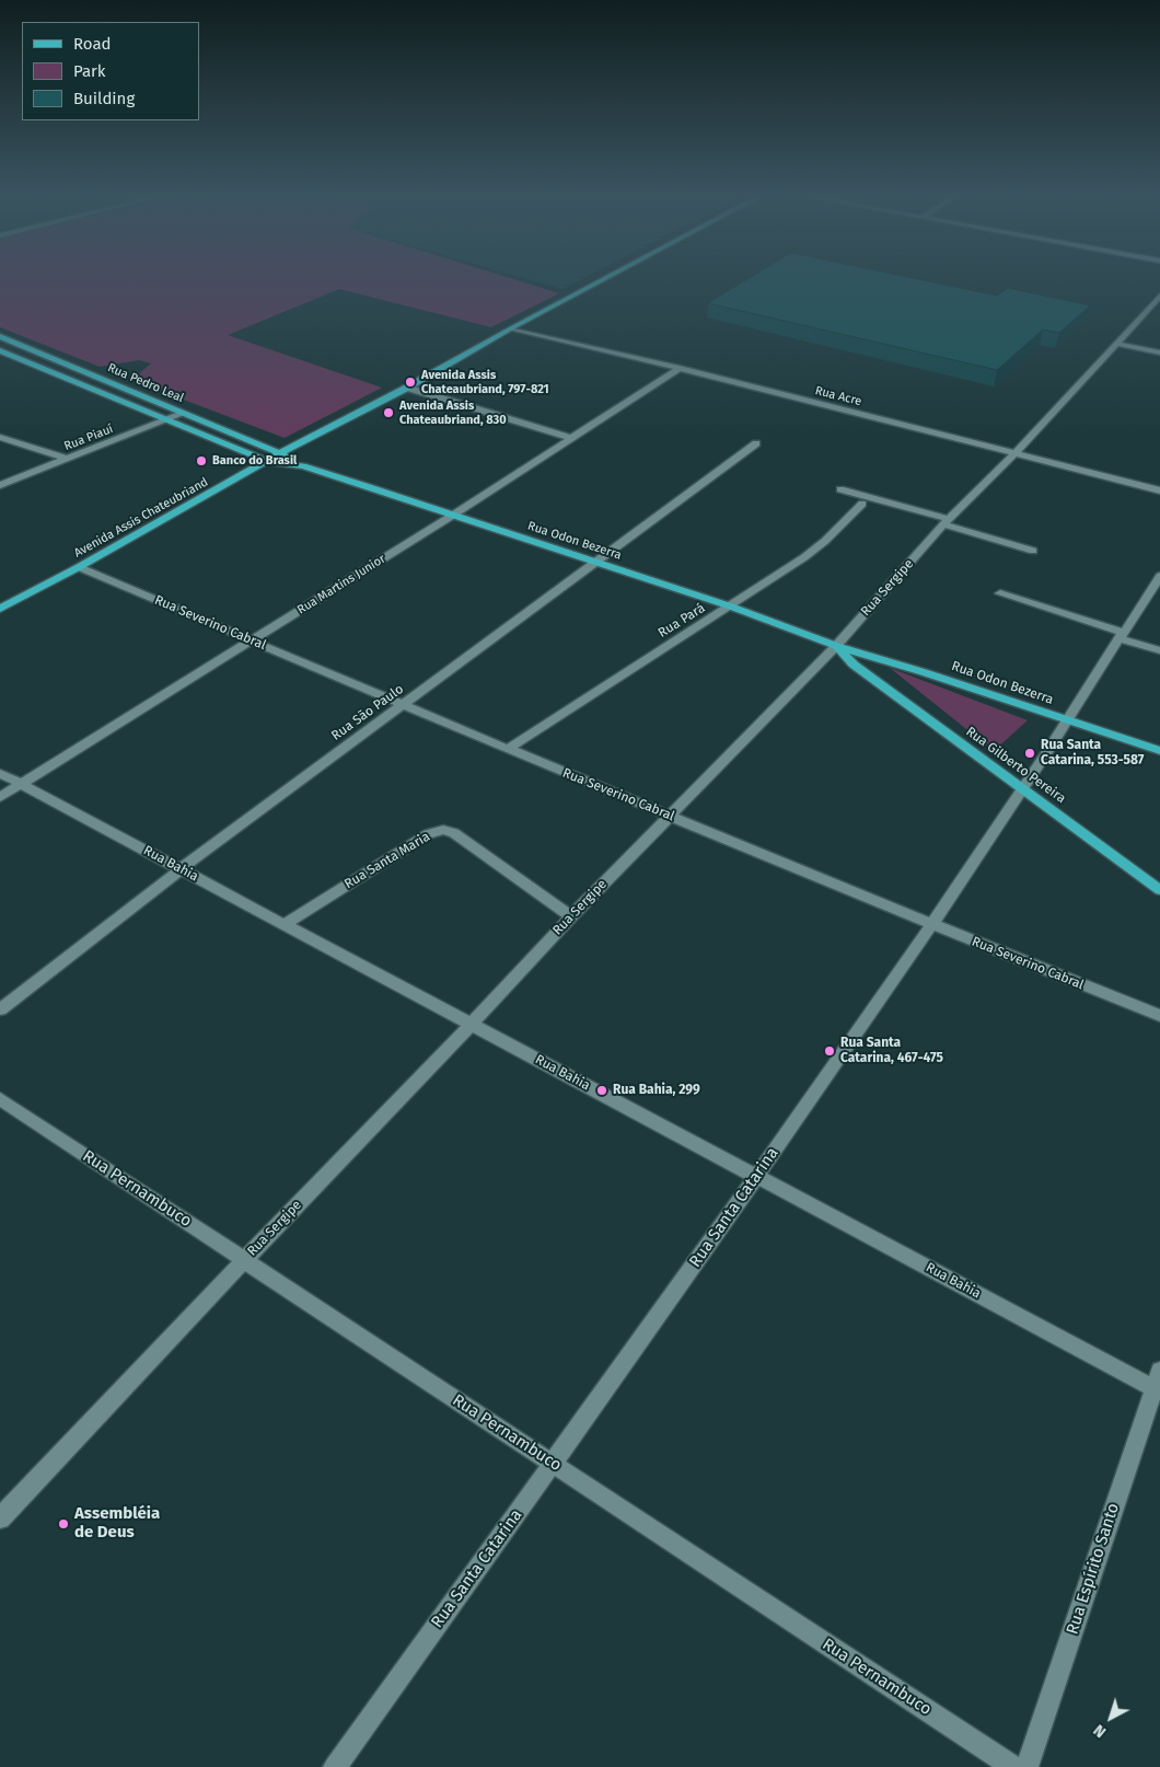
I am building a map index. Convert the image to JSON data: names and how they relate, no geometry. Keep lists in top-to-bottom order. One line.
{"streets":{"main road":["Rua Pedro Leal","Avenida Assis Chateubriand","Rua Odon Bezerra","Rua Gilberto Pereira"],"street":["Rua Acre","Rua Piauí","Rua Martins Junior","Rua Sergipe","Rua Pará","Rua Severino Cabral","Rua São Paulo","Rua Santa Maria","Rua Bahia","Rua Pernambuco","Rua Santa Catarina","Rua Espírito Santo"]},"crossings":[["Rua Pedro Leal","Rua Piauí"],["Rua Pedro Leal","Avenida Assis Chateubriand"],["Rua Pedro Leal","Rua Odon Bezerra"],["Rua Acre","Avenida Assis Chateubriand"],["Rua Acre","Rua Martins Junior"],["Rua Acre","Rua Sergipe"],["Avenida Assis Chateubriand","Rua Odon Bezerra"],["Avenida Assis Chateubriand","Rua Severino Cabral"],["Rua Odon Bezerra","Rua Martins Junior"],["Rua Odon Bezerra","Rua Sergipe"],["Rua Odon Bezerra","Rua Pará"],["Rua Odon Bezerra","Rua São Paulo"],["Rua Odon Bezerra","Rua Gilberto Pereira"],["Rua Odon Bezerra","Rua Santa Catarina"],["Rua Martins Junior","Rua Severino Cabral"],["Rua Martins Junior","Rua Bahia"],["Rua Sergipe","Rua Severino Cabral"],["Rua Sergipe","Rua Santa Maria"],["Rua Sergipe","Rua Bahia"],["Rua Sergipe","Rua Pernambuco"],["Rua Pará","Rua Severino Cabral"],["Rua Severino Cabral","Rua São Paulo"],["Rua Severino Cabral","Rua Santa Catarina"],["Rua São Paulo","Rua Bahia"],["Rua Gilberto Pereira","Rua Santa Catarina"],["Rua Santa Maria","Rua Bahia"],["Rua Bahia","Rua Santa Catarina"],["Rua Bahia","Rua Espírito Santo"],["Rua Pernambuco","Rua Santa Catarina"]],"places":["Avenida Assis Chateaubriand, 797-821","Avenida Assis Chateaubriand, 830","Banco do Brasil","Rua Santa Catarina, 553-587","Rua Santa Catarina, 467-475","Rua Bahia, 299","Assembléia de Deus"],"legend":["Road","Park","Building"],"north":"bottom left"}
